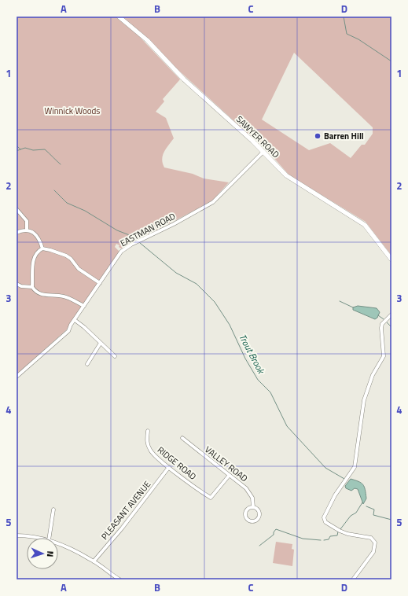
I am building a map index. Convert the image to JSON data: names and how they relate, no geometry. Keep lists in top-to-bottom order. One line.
{"streets":{"street":["SAWYER ROAD","EASTMAN ROAD","RIDGE ROAD","VALLEY ROAD","PLEASANT AVENUE"]},"crossings":[["SAWYER ROAD","EASTMAN ROAD"],["RIDGE ROAD","VALLEY ROAD"],["RIDGE ROAD","PLEASANT AVENUE"]],"water":["Trout Brook"],"parks":["Winnick Woods"],"places":["Barren Hill"],"north":"right","grid":{"columns":["A","B","C","D"],"rows":["1","2","3","4","5"]}}
